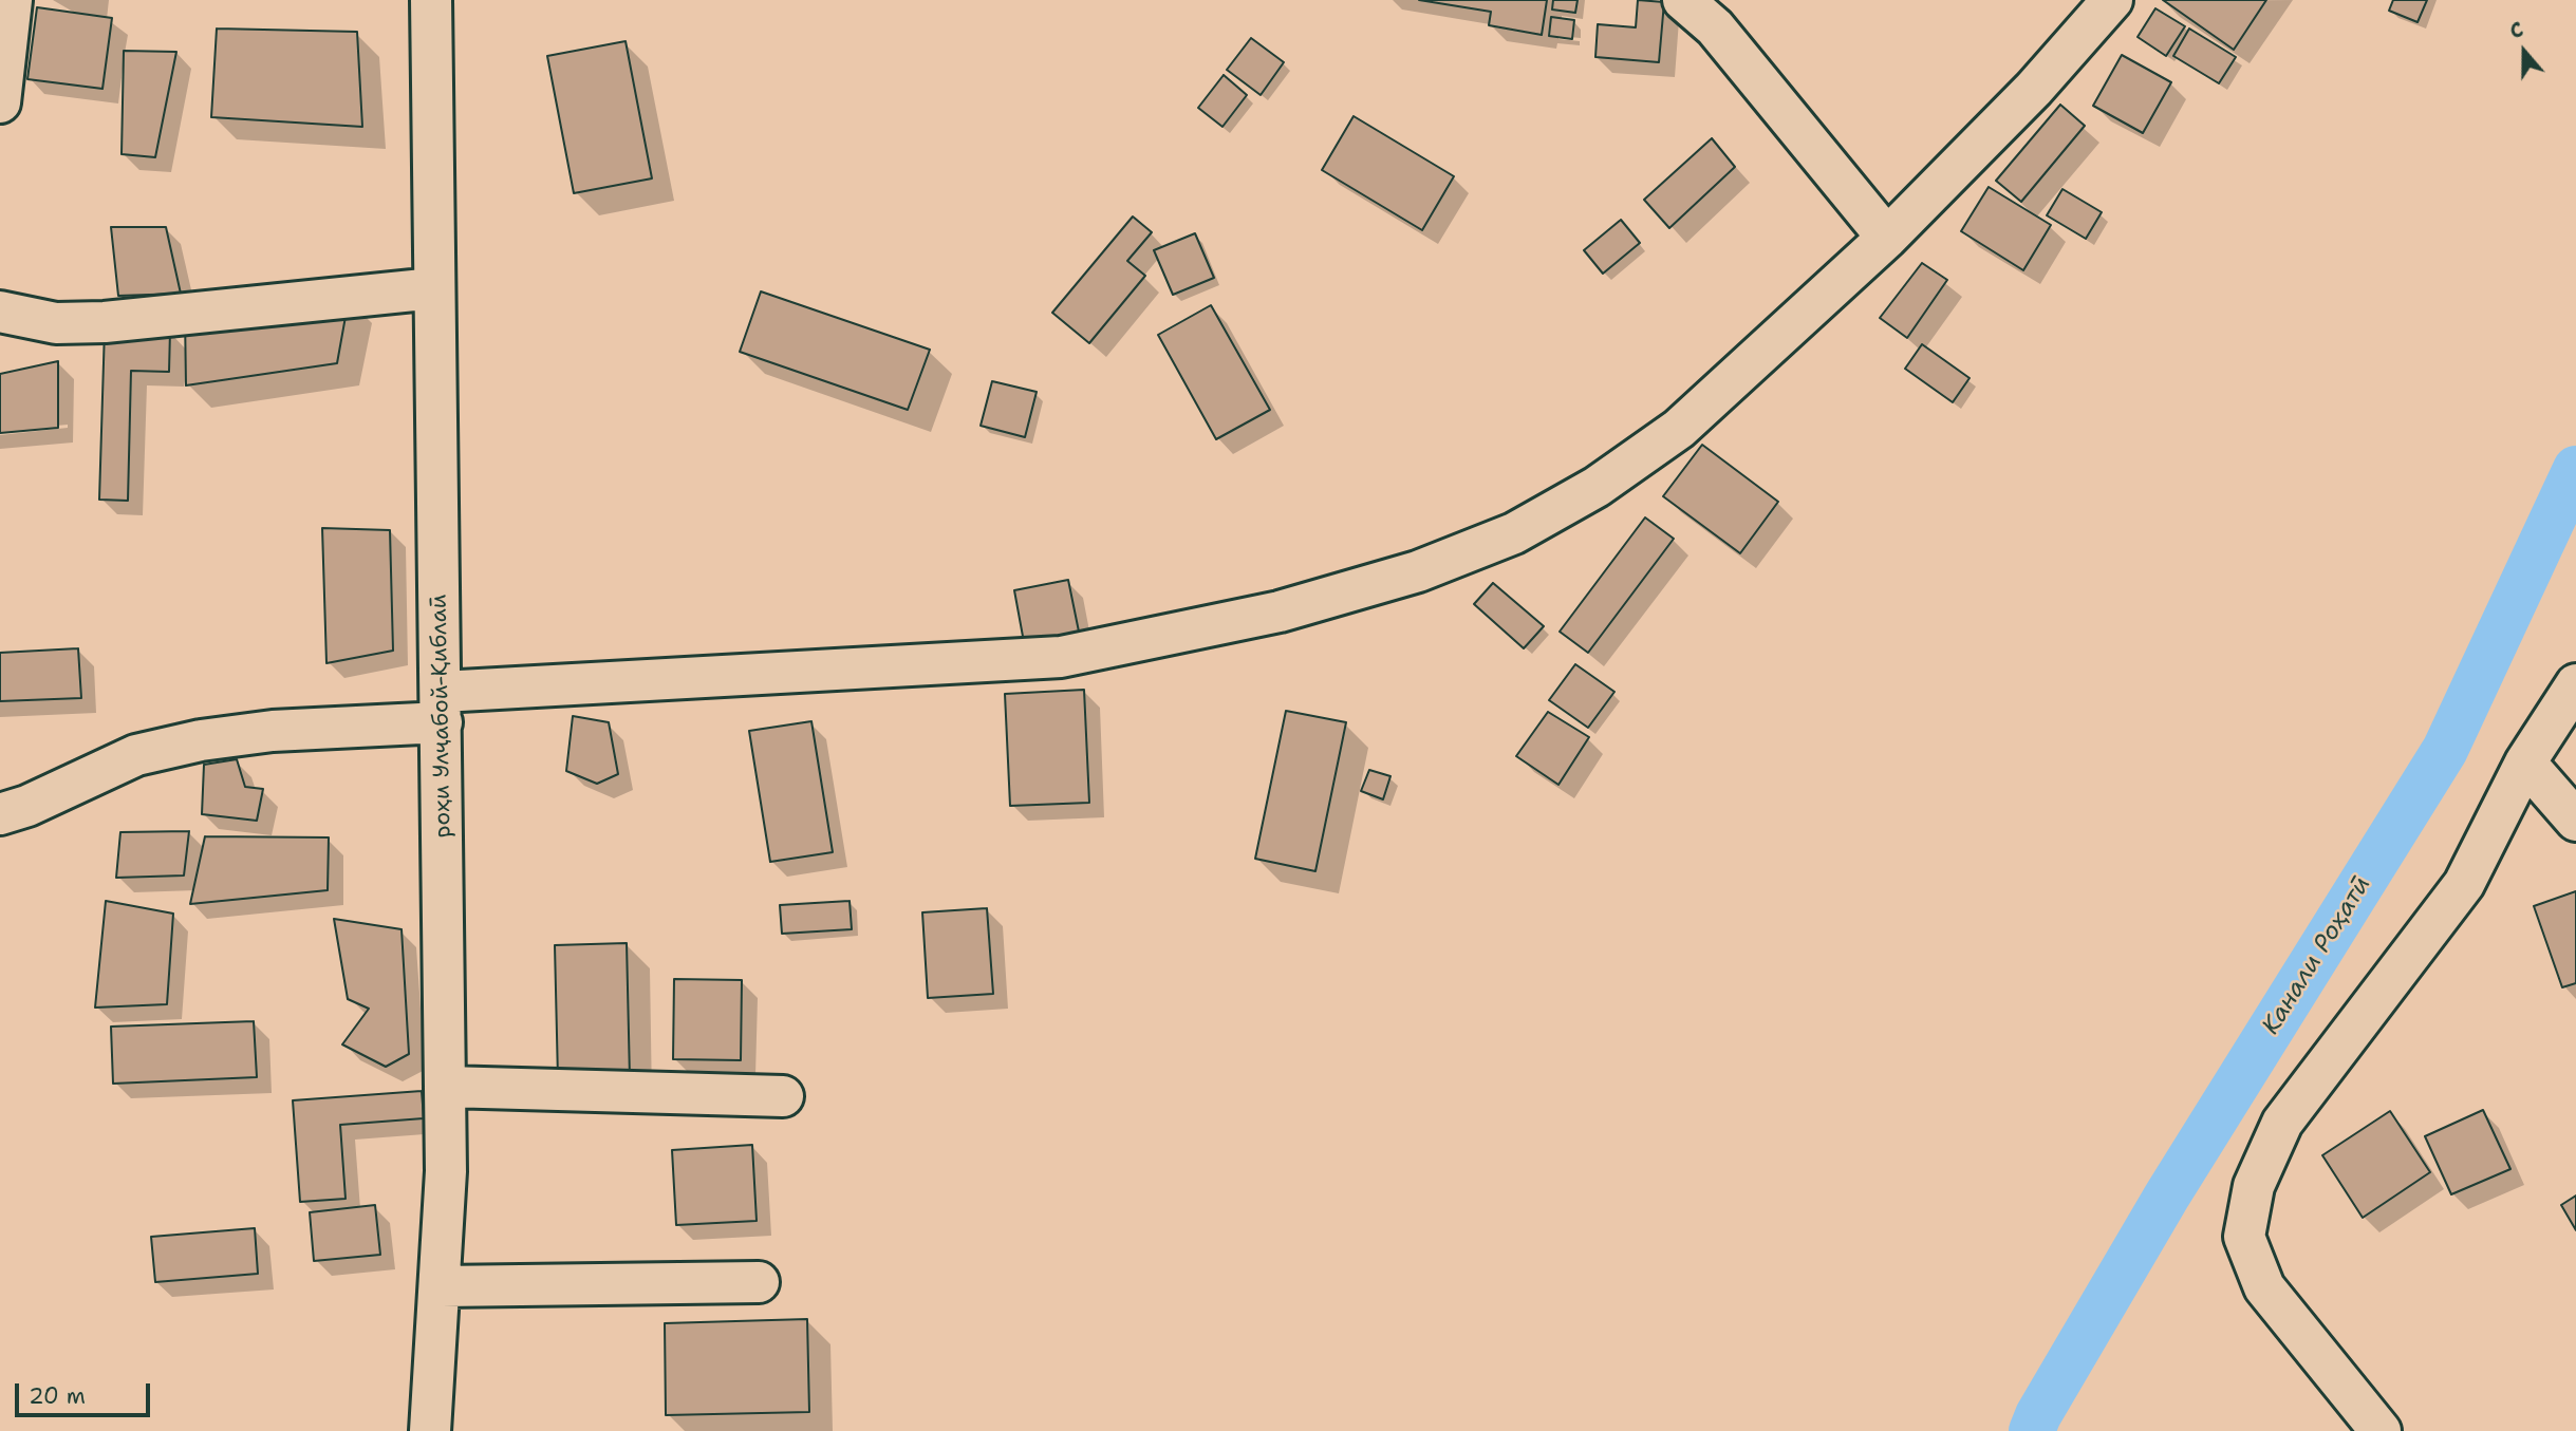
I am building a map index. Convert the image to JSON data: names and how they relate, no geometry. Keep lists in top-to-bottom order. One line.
{"streets":{"street":["роҳи Улҷабой-Қиблаӣ"]},"water":["Канали Роҳатӣ"],"scale_bar":"20 m","north":"top"}
